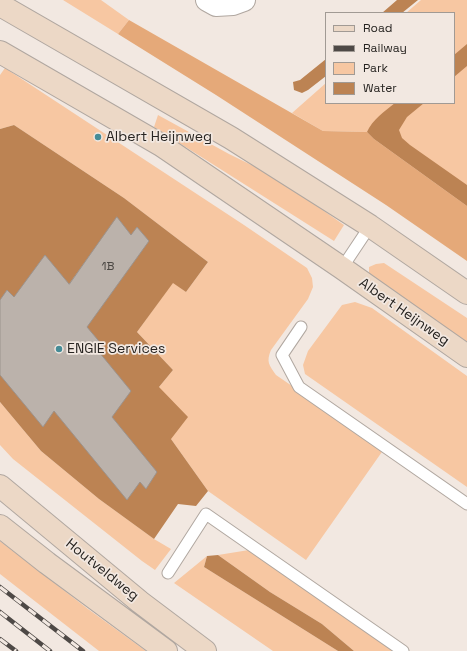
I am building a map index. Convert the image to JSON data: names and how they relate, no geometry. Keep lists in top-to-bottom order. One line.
{"streets":{"main road":["Albert Heijnweg","Houtveldweg"]},"places":["Albert Heijnweg","ENGIE Services"],"house_numbers":["1B"],"legend":["Road","Railway","Park","Water"]}
